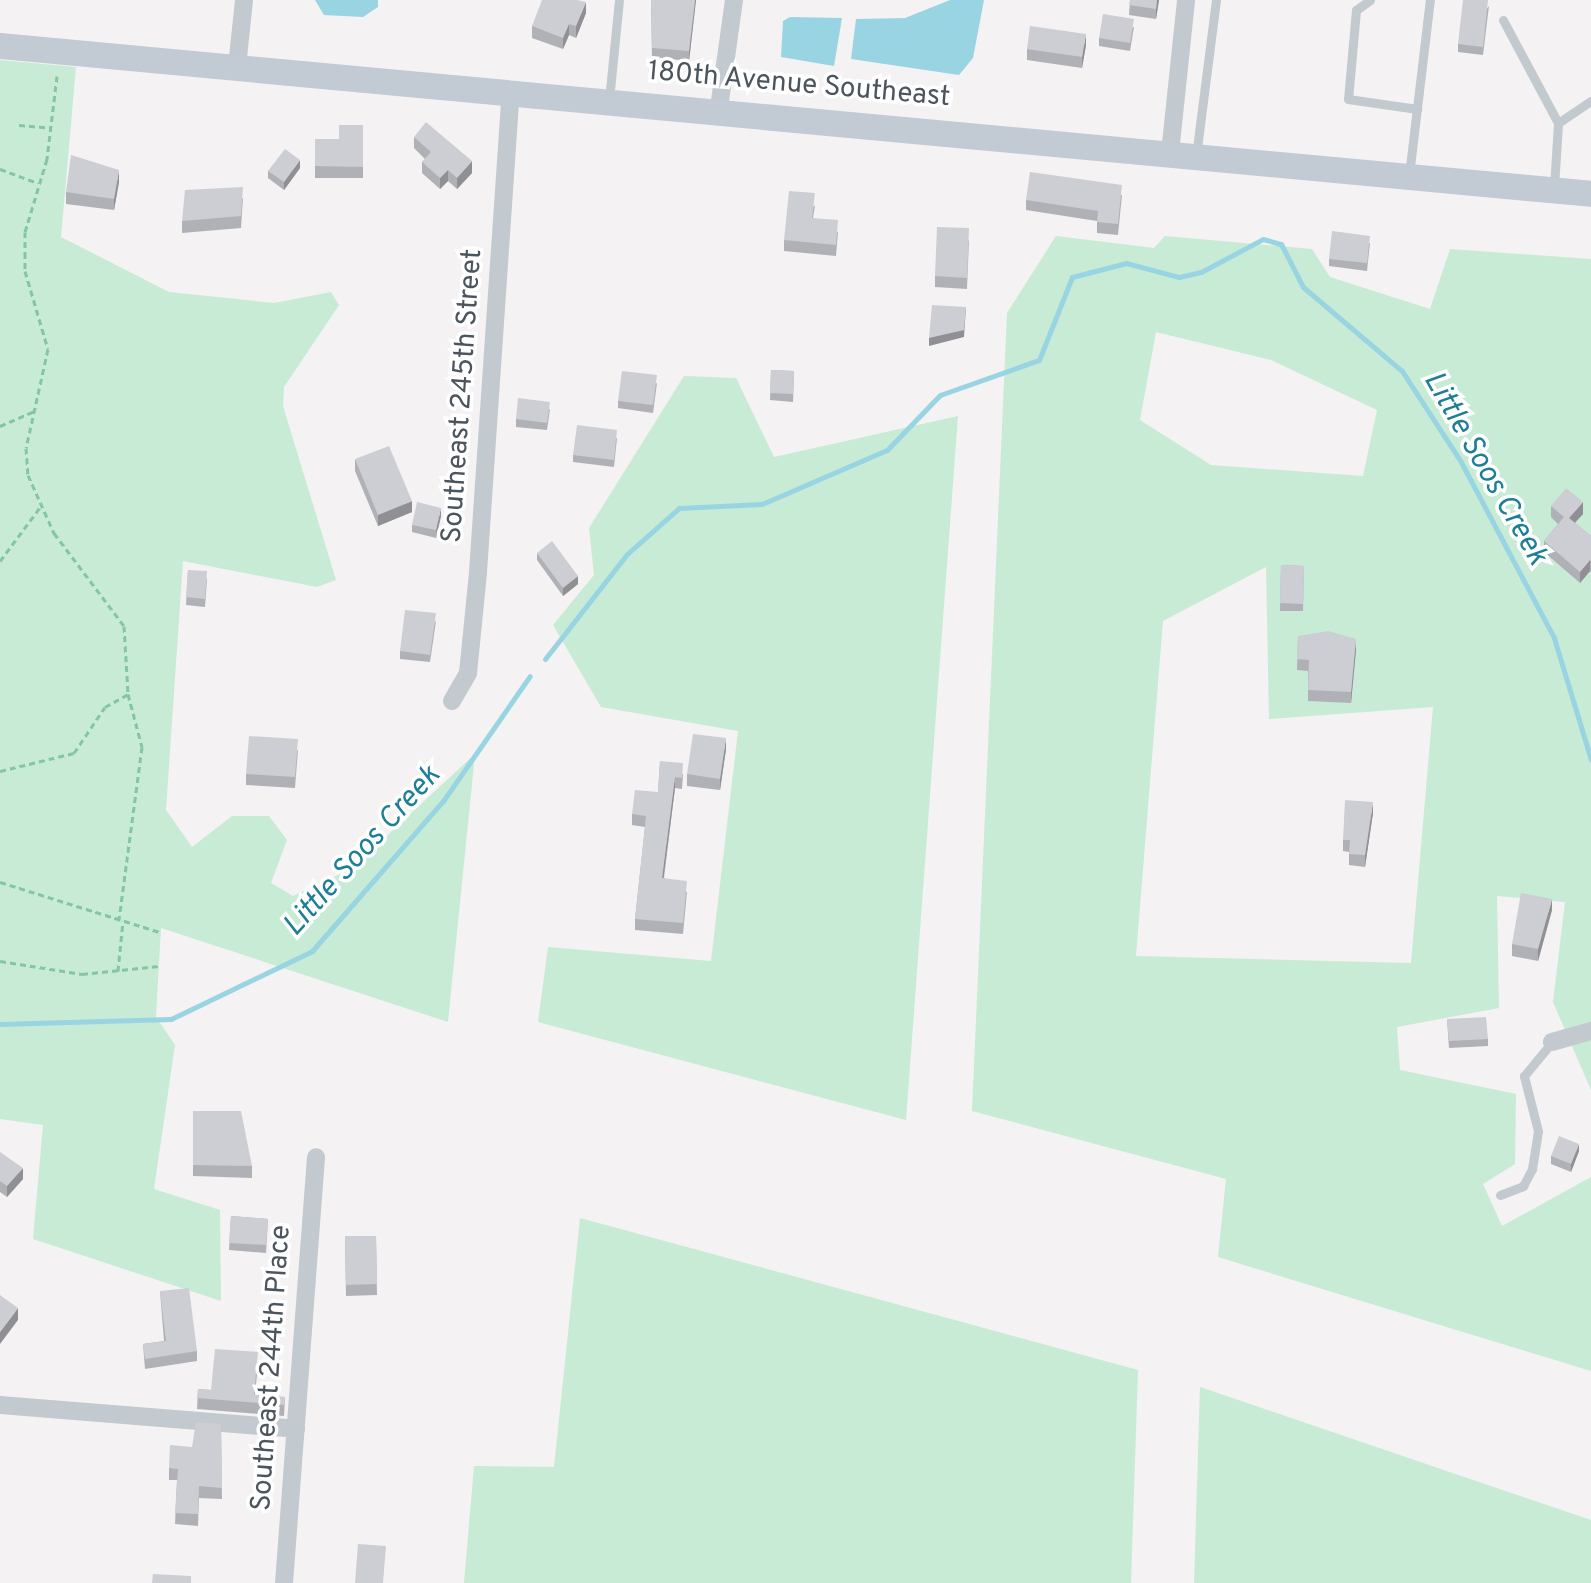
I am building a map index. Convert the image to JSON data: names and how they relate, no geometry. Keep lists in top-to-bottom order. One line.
{"streets":{"street":["180th Avenue Southeast","Southeast 245th Street","Southeast 244th Place"]},"crossings":[["180th Avenue Southeast","Southeast 245th Street"]],"water":["Little Soos Creek"]}
